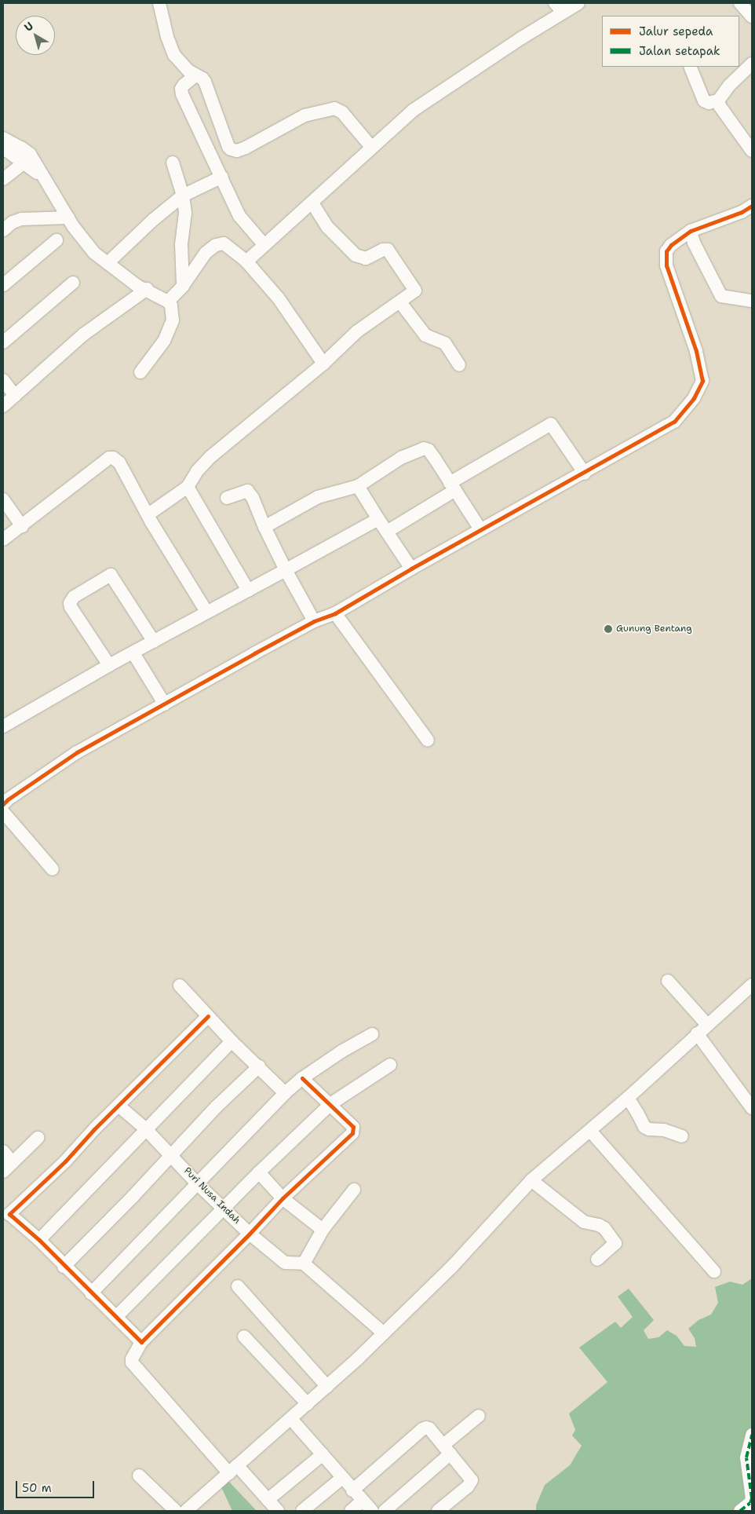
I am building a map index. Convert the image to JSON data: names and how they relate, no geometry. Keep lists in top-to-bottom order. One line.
{"streets":{"street":["Puri Nusa Indah"]},"places":["Gunung Bentang"],"legend":["Jalur sepeda","Jalan setapak"],"scale_bar":"50 m","north":"top left"}
